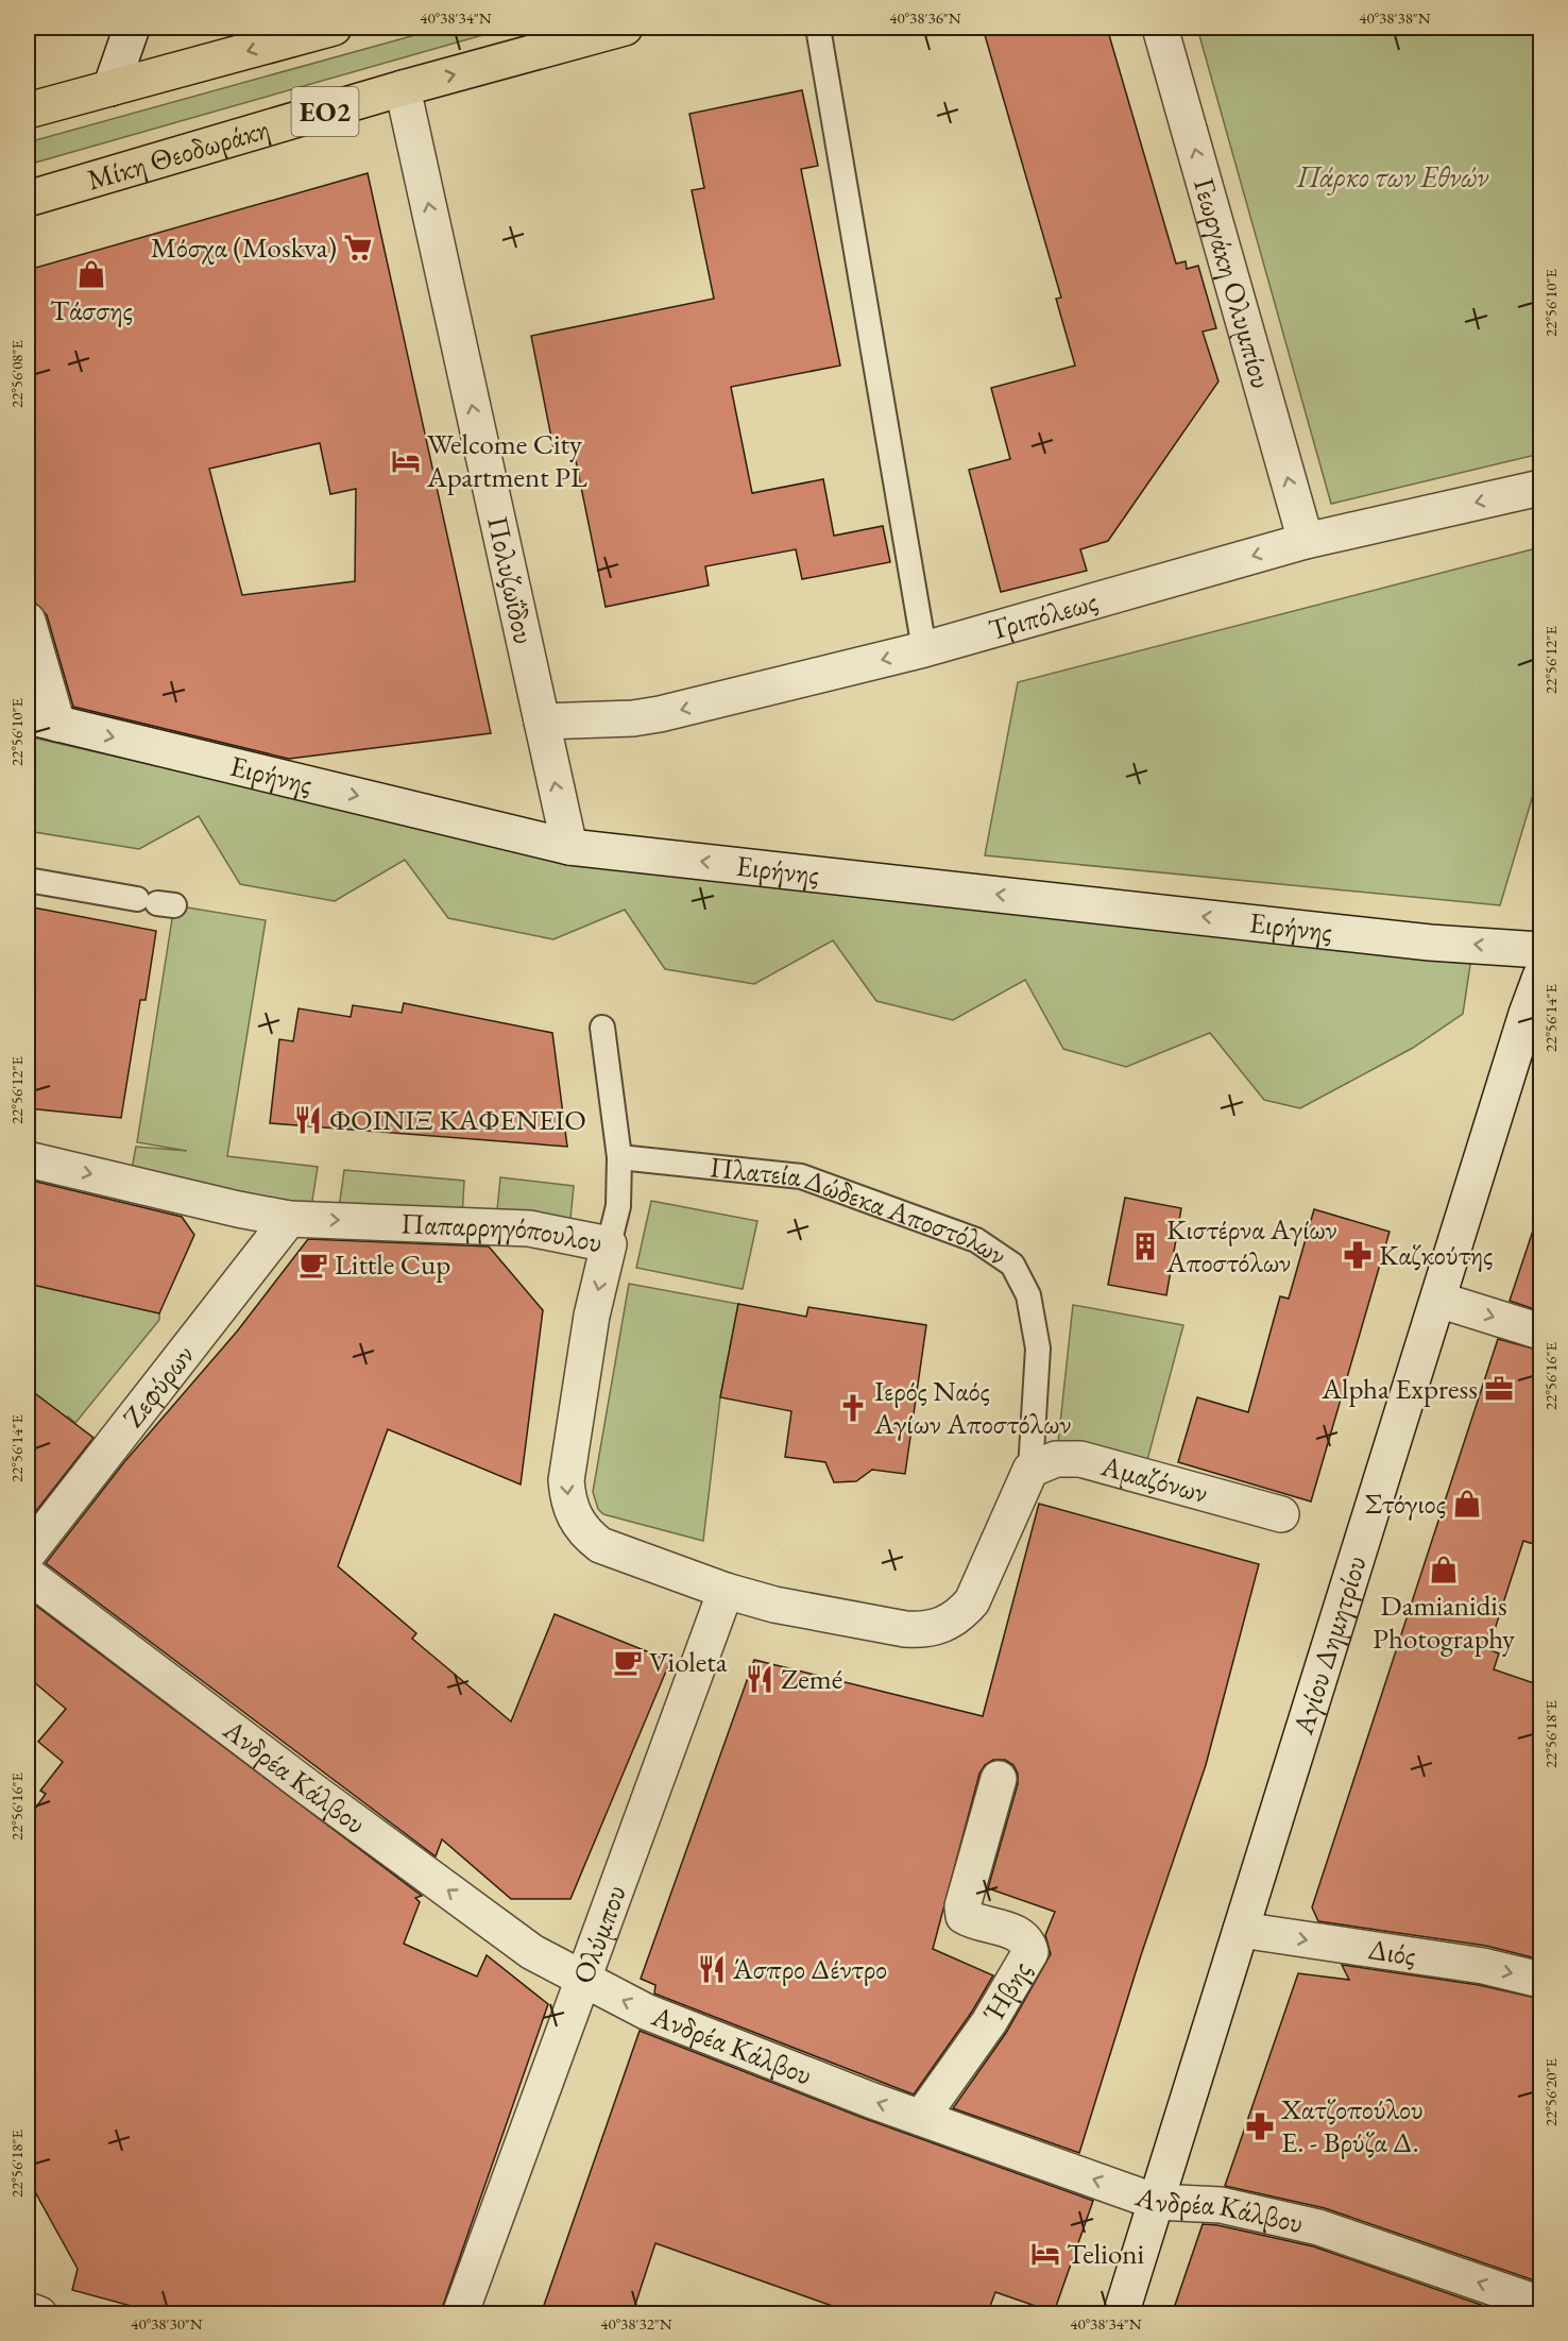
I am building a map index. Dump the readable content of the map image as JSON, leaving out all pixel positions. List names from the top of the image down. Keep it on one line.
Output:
{"streets":{"highway":["ΕΟ2","Μίκη Θεοδωράκη"],"street":["Γεωργάκη Ολυμπίου","Πολυζωΐδου","Τριπόλεως","Ειρήνης","Πλατεία Δώδεκα Αποστόλων","Παπαρρηγόπουλου","Ζεφύρων","Αμαζόνων","Αγίου Δημητρίου","Ανδρέα Κάλβου","Ολύμπου","Διός","Ήβης"]},"crossings":[["Μίκη Θεοδωράκη","Πολυζωΐδου"],["Γεωργάκη Ολυμπίου","Τριπόλεως"],["Πολυζωΐδου","Τριπόλεως"],["Πολυζωΐδου","Ειρήνης"],["Πλατεία Δώδεκα Αποστόλων","Παπαρρηγόπουλου"],["Πλατεία Δώδεκα Αποστόλων","Αμαζόνων"],["Πλατεία Δώδεκα Αποστόλων","Ολύμπου"],["Παπαρρηγόπουλου","Ζεφύρων"],["Παπαρρηγόπουλου","Ολύμπου"],["Αγίου Δημητρίου","Ανδρέα Κάλβου"],["Αγίου Δημητρίου","Διός"],["Ανδρέα Κάλβου","Ολύμπου"],["Ανδρέα Κάλβου","Ήβης"]],"one_way":["Μίκη Θεοδωράκη","Γεωργάκη Ολυμπίου","Πολυζωΐδου","Τριπόλεως","Ανδρέα Κάλβου","Διός"],"parks":["Πάρκο των Εθνών"],"places":{"supermarket":["Μόσχα (Moskva)"],"shop":["Τάσσης","Στόγιος","Damianidis Photography"],"hotel":["Welcome City Apartment PL","Telioni"],"restaurant":["ΦΟΙΝΙΞ ΚΑΦΕΝΕΙΟ","Zemé","Άσπρο Δέντρο"],"building":["Κιστέρνα Αγίων Αποστόλων"],"pharmacy":["Καζκούτης","Χατζοπούλου Ε. - Βρύζα Δ."],"cafe":["Little Cup","Violeta"],"office":["Alpha Express"],"church":["Ιερός Ναός Αγίων Αποστόλων"]},"coordinates":["40°38'34\"N","40°38'36\"N","40°38'38\"N","22°56'10\"E","22°56'08\"E","22°56'12\"E","22°56'14\"E","22°56'16\"E","22°56'18\"E","22°56'20\"E","40°38'30\"N","40°38'32\"N"]}
